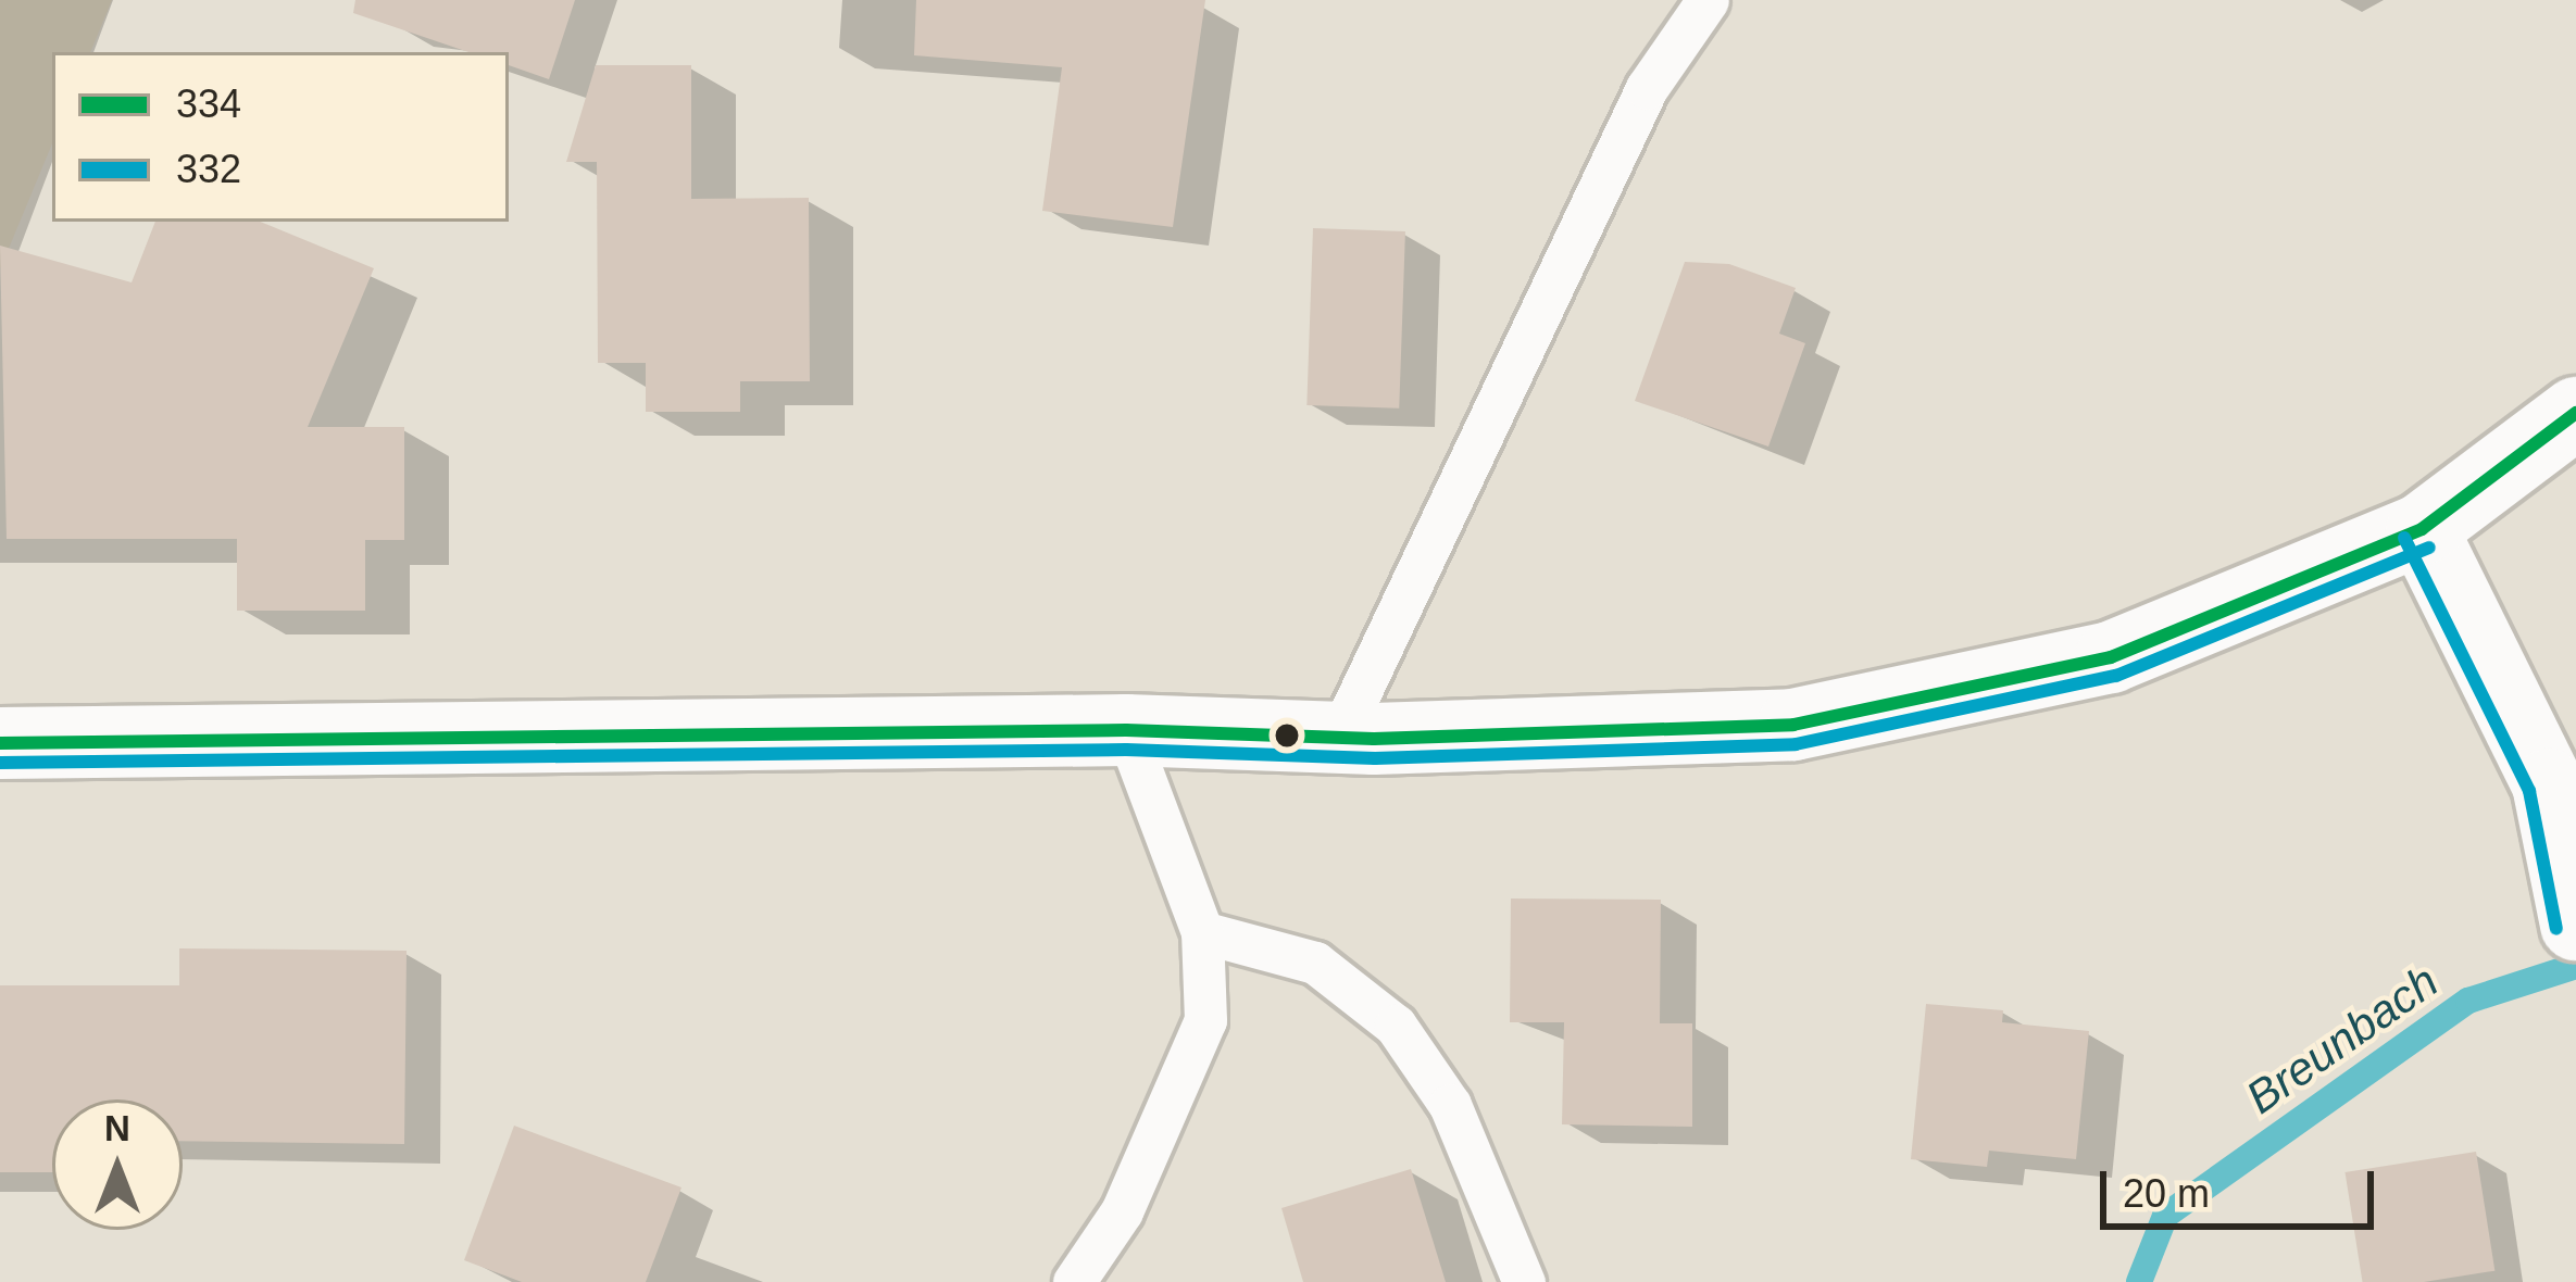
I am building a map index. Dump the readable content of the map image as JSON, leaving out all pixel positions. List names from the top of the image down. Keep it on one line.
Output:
{"water":["Breunbach"],"lines":["transit line 334","transit line 332"],"legend":["334","332"],"scale_bar":"20 m","north":"top"}
